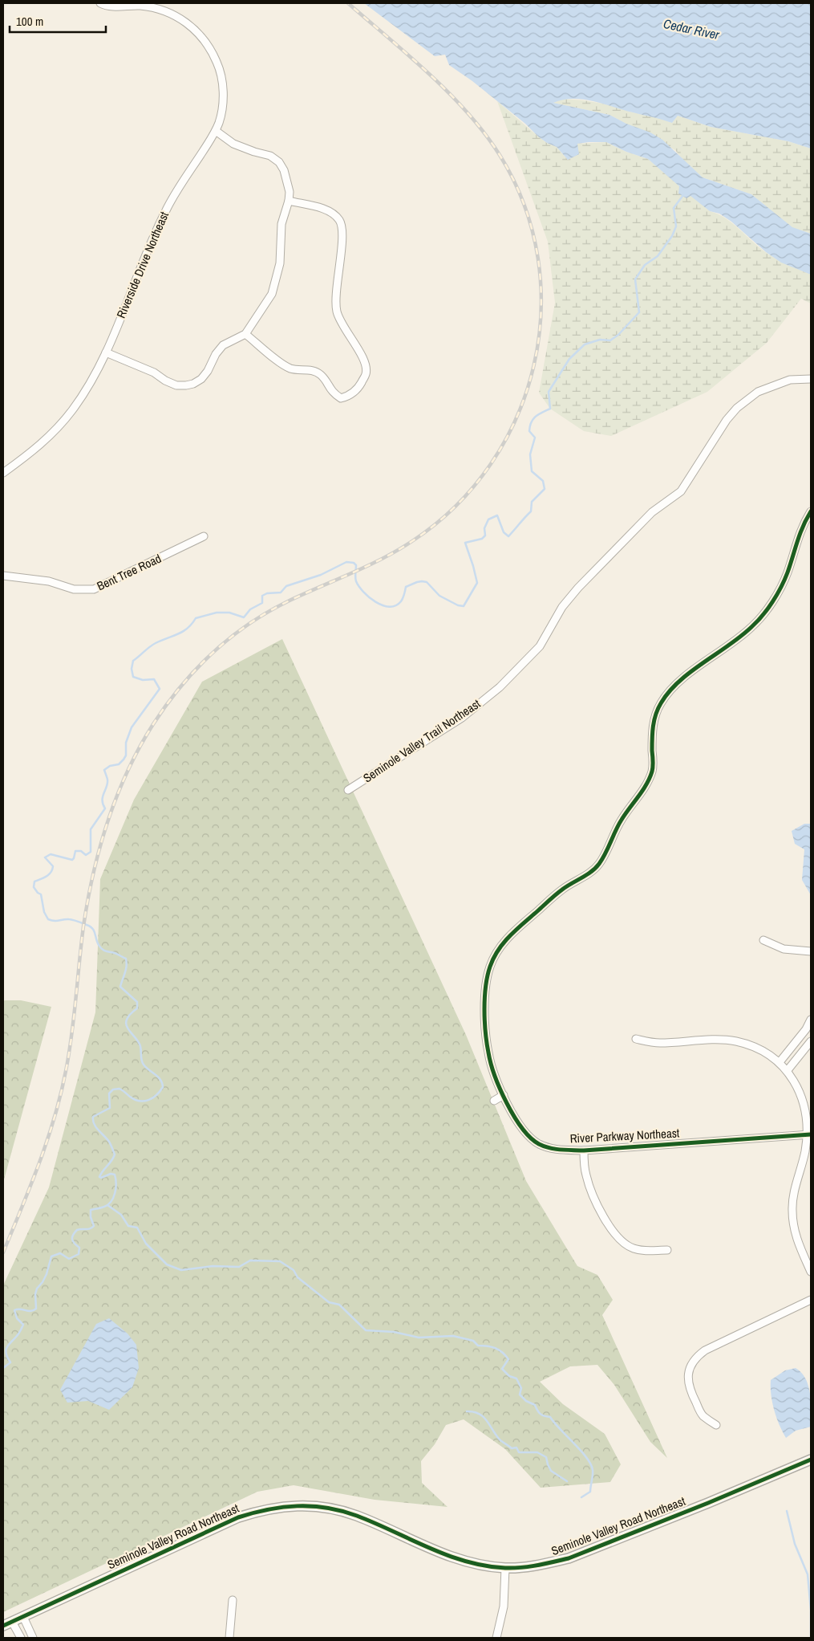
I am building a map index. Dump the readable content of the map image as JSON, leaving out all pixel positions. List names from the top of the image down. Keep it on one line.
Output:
{"streets":{"street":["Riverside Drive Northeast","Bent Tree Road","Seminole Valley Trail Northeast","River Parkway Northeast","Seminole Valley Road Northeast"]},"water":["Cedar River"],"scale_bar":"100 m"}
